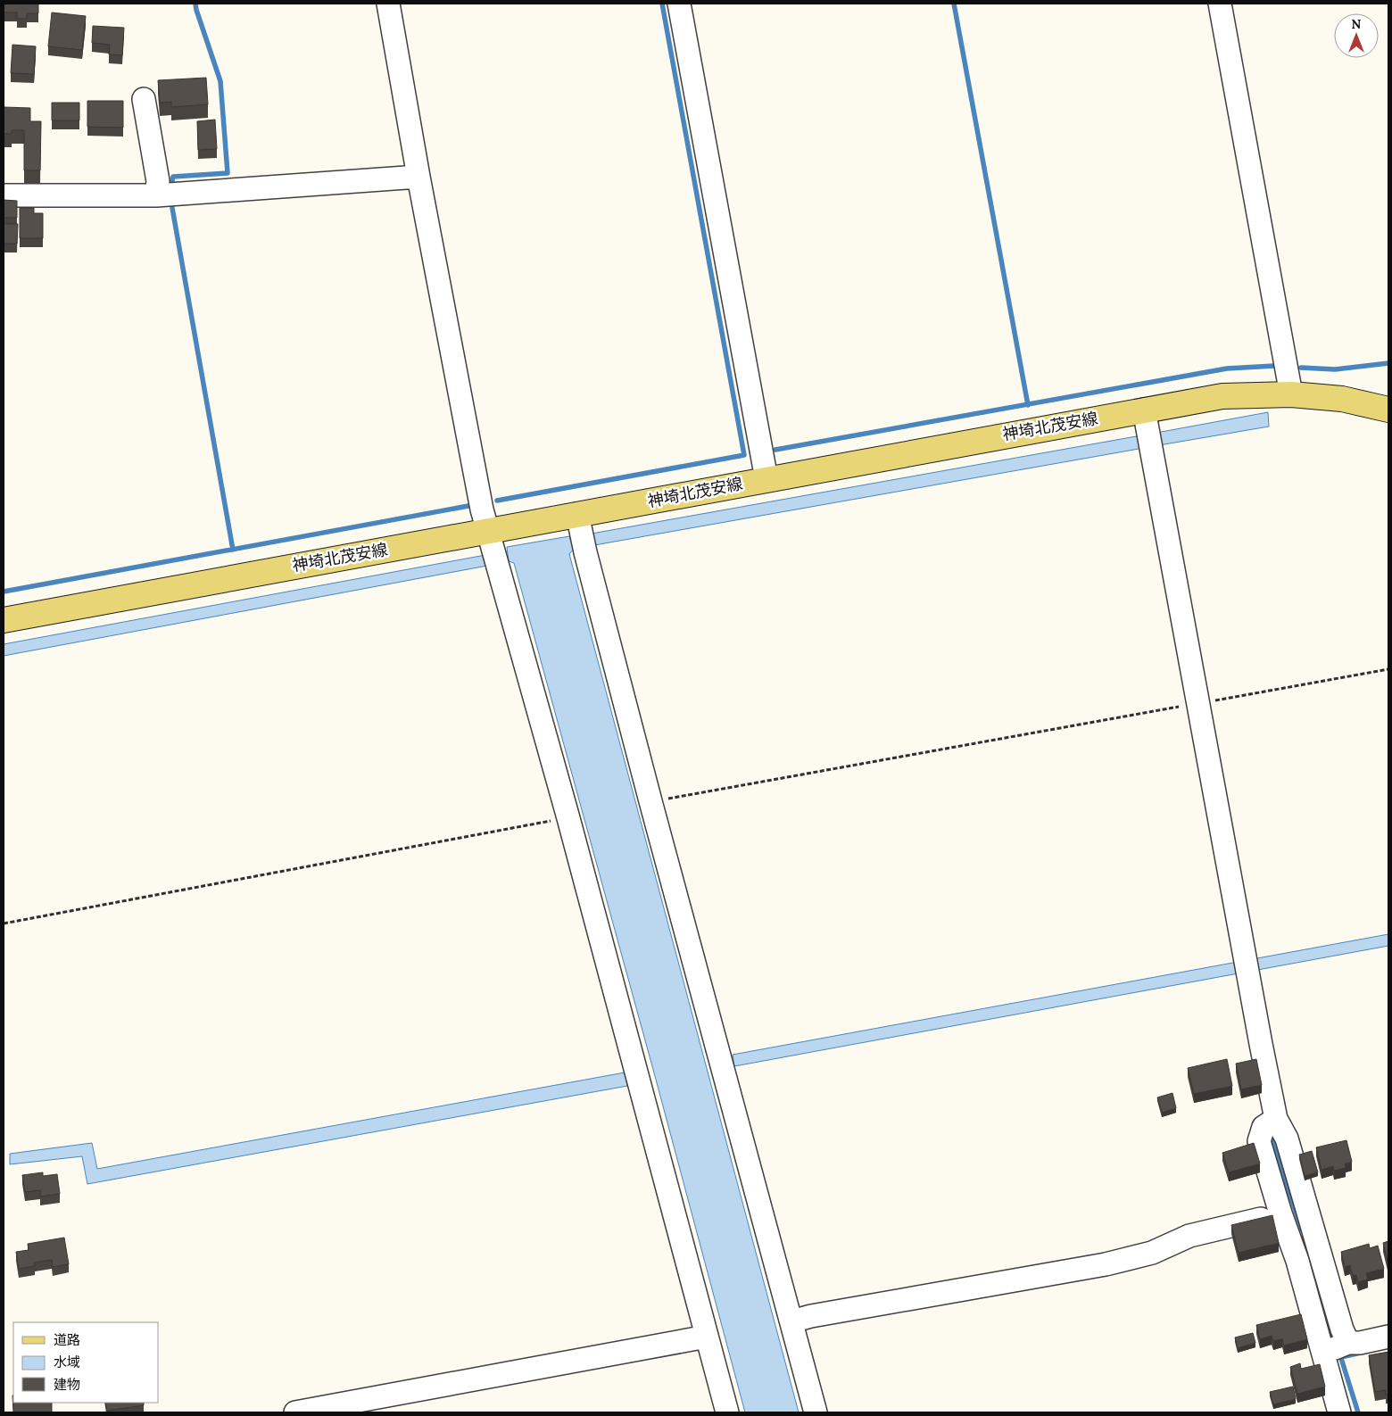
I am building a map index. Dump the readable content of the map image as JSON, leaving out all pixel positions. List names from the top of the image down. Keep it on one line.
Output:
{"streets":{"main road":["神埼北茂安線"]},"legend":["道路","水域","建物"],"north":"top"}
